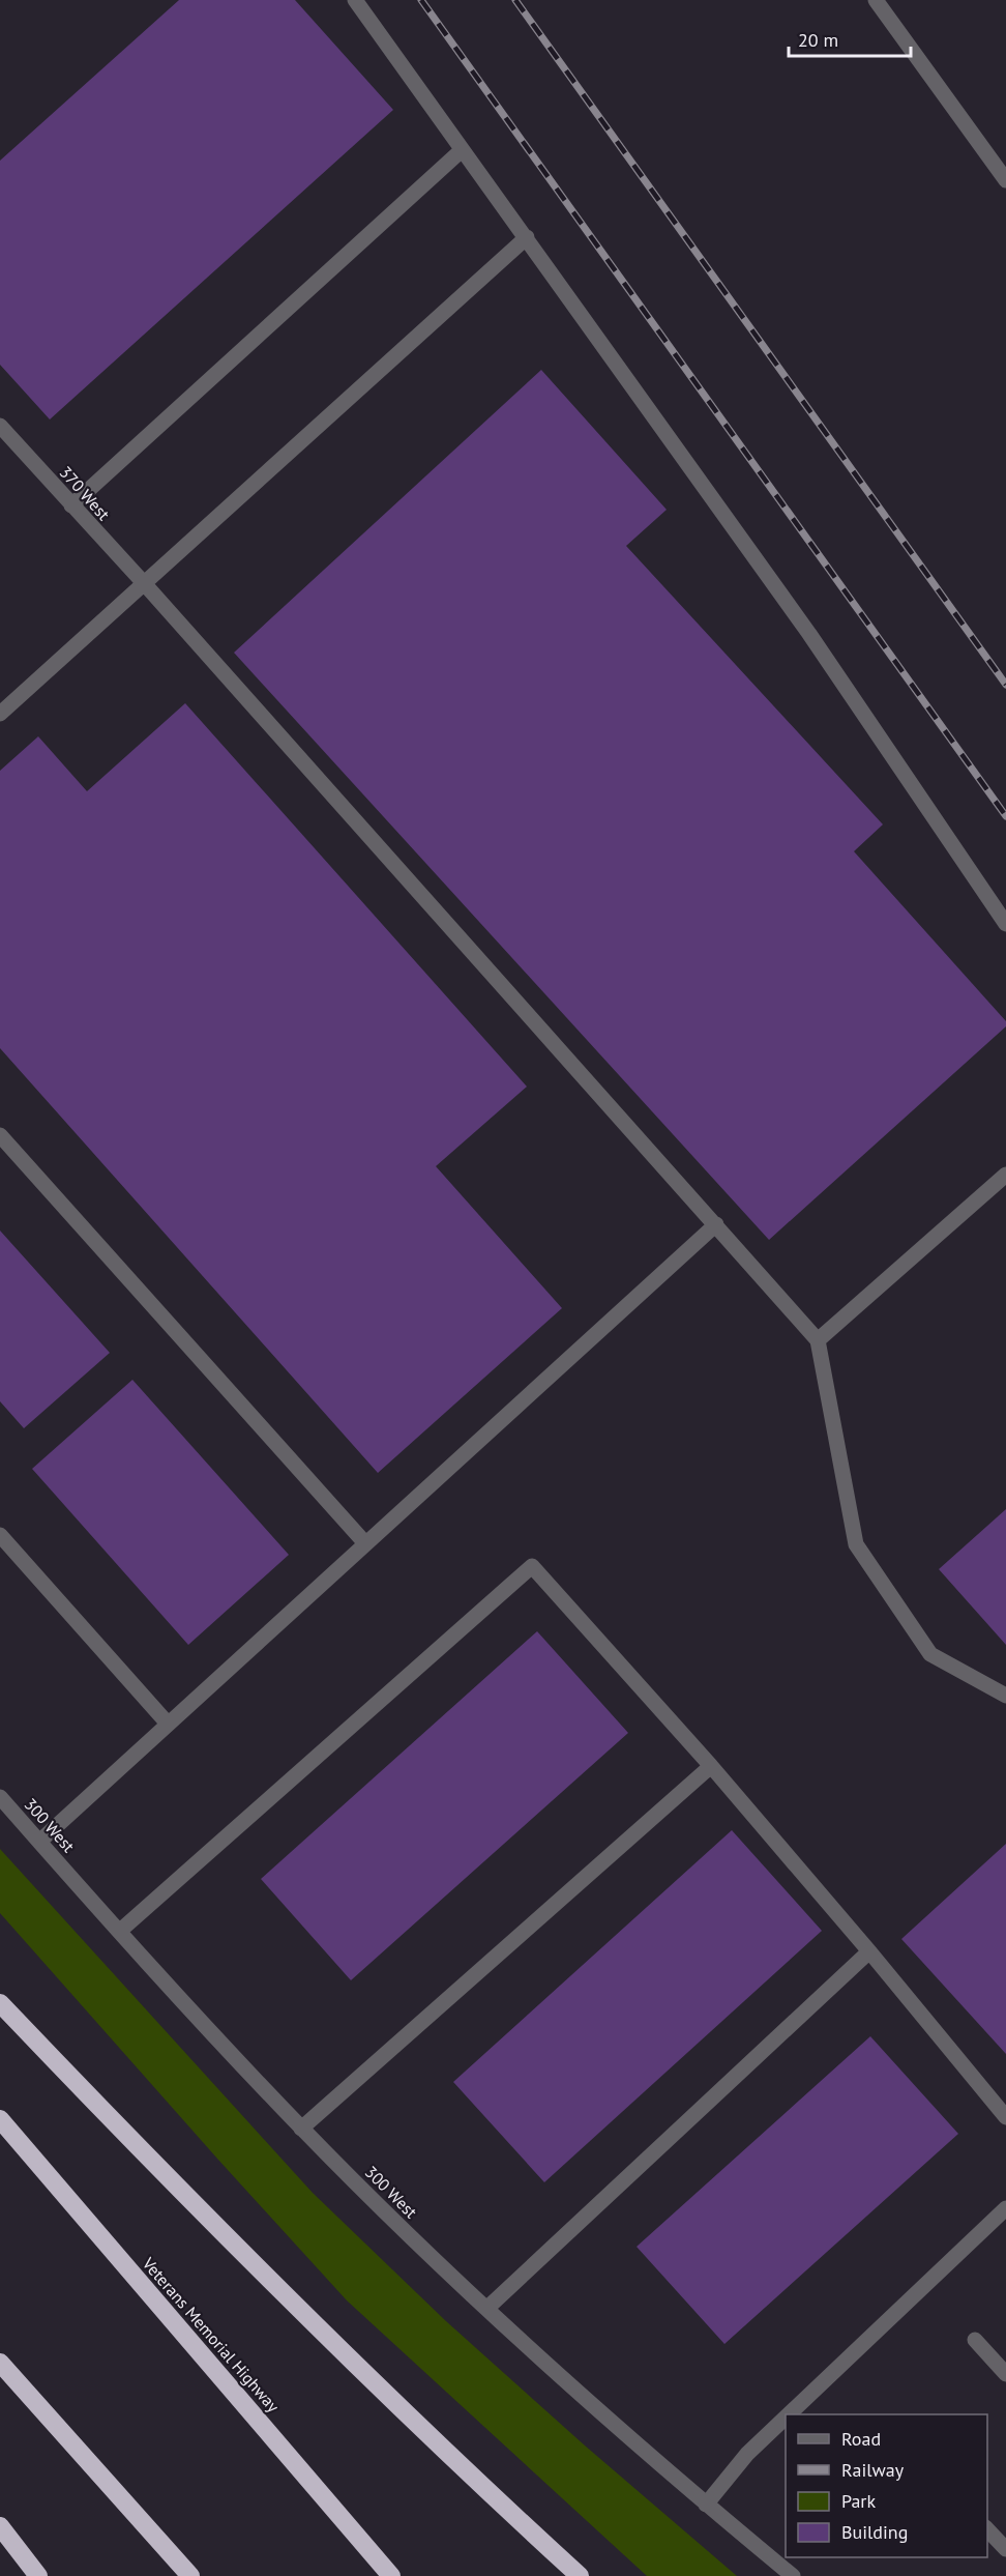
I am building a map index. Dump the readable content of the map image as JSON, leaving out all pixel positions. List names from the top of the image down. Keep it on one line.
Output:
{"streets":{"highway":["Veterans Memorial Highway"],"street":["370 West","300 West"]},"legend":["Road","Railway","Park","Building"],"scale_bar":"20 m"}
